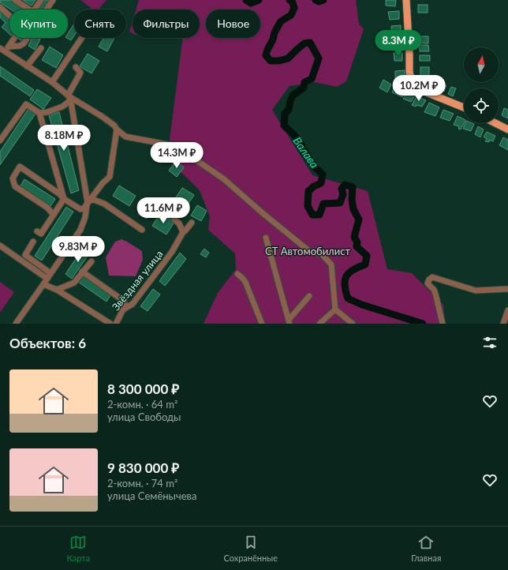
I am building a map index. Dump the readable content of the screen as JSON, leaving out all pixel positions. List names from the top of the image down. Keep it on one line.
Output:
{"streets":{"street":["Звёздная улица"]},"water":["Валава"],"parks":["СТ Автомобилист"],"north":"top","page":{"chip":["Купить","Снять","Фильтры","Новое"],"price":["8.3M ₽","10.2M ₽","8.18M ₽","14.3M ₽","11.6M ₽","9.83M ₽"],"heading":"Объектов: 6","list":[{"name":"8 300 000 ₽","note":"2-комн. · 64 m² · улица Свободы"},{"name":"9 830 000 ₽","note":"2-комн. · 74 m² · улица Семёнычева"}],"tabs":["Карта","Сохранённые","Главная"]}}
